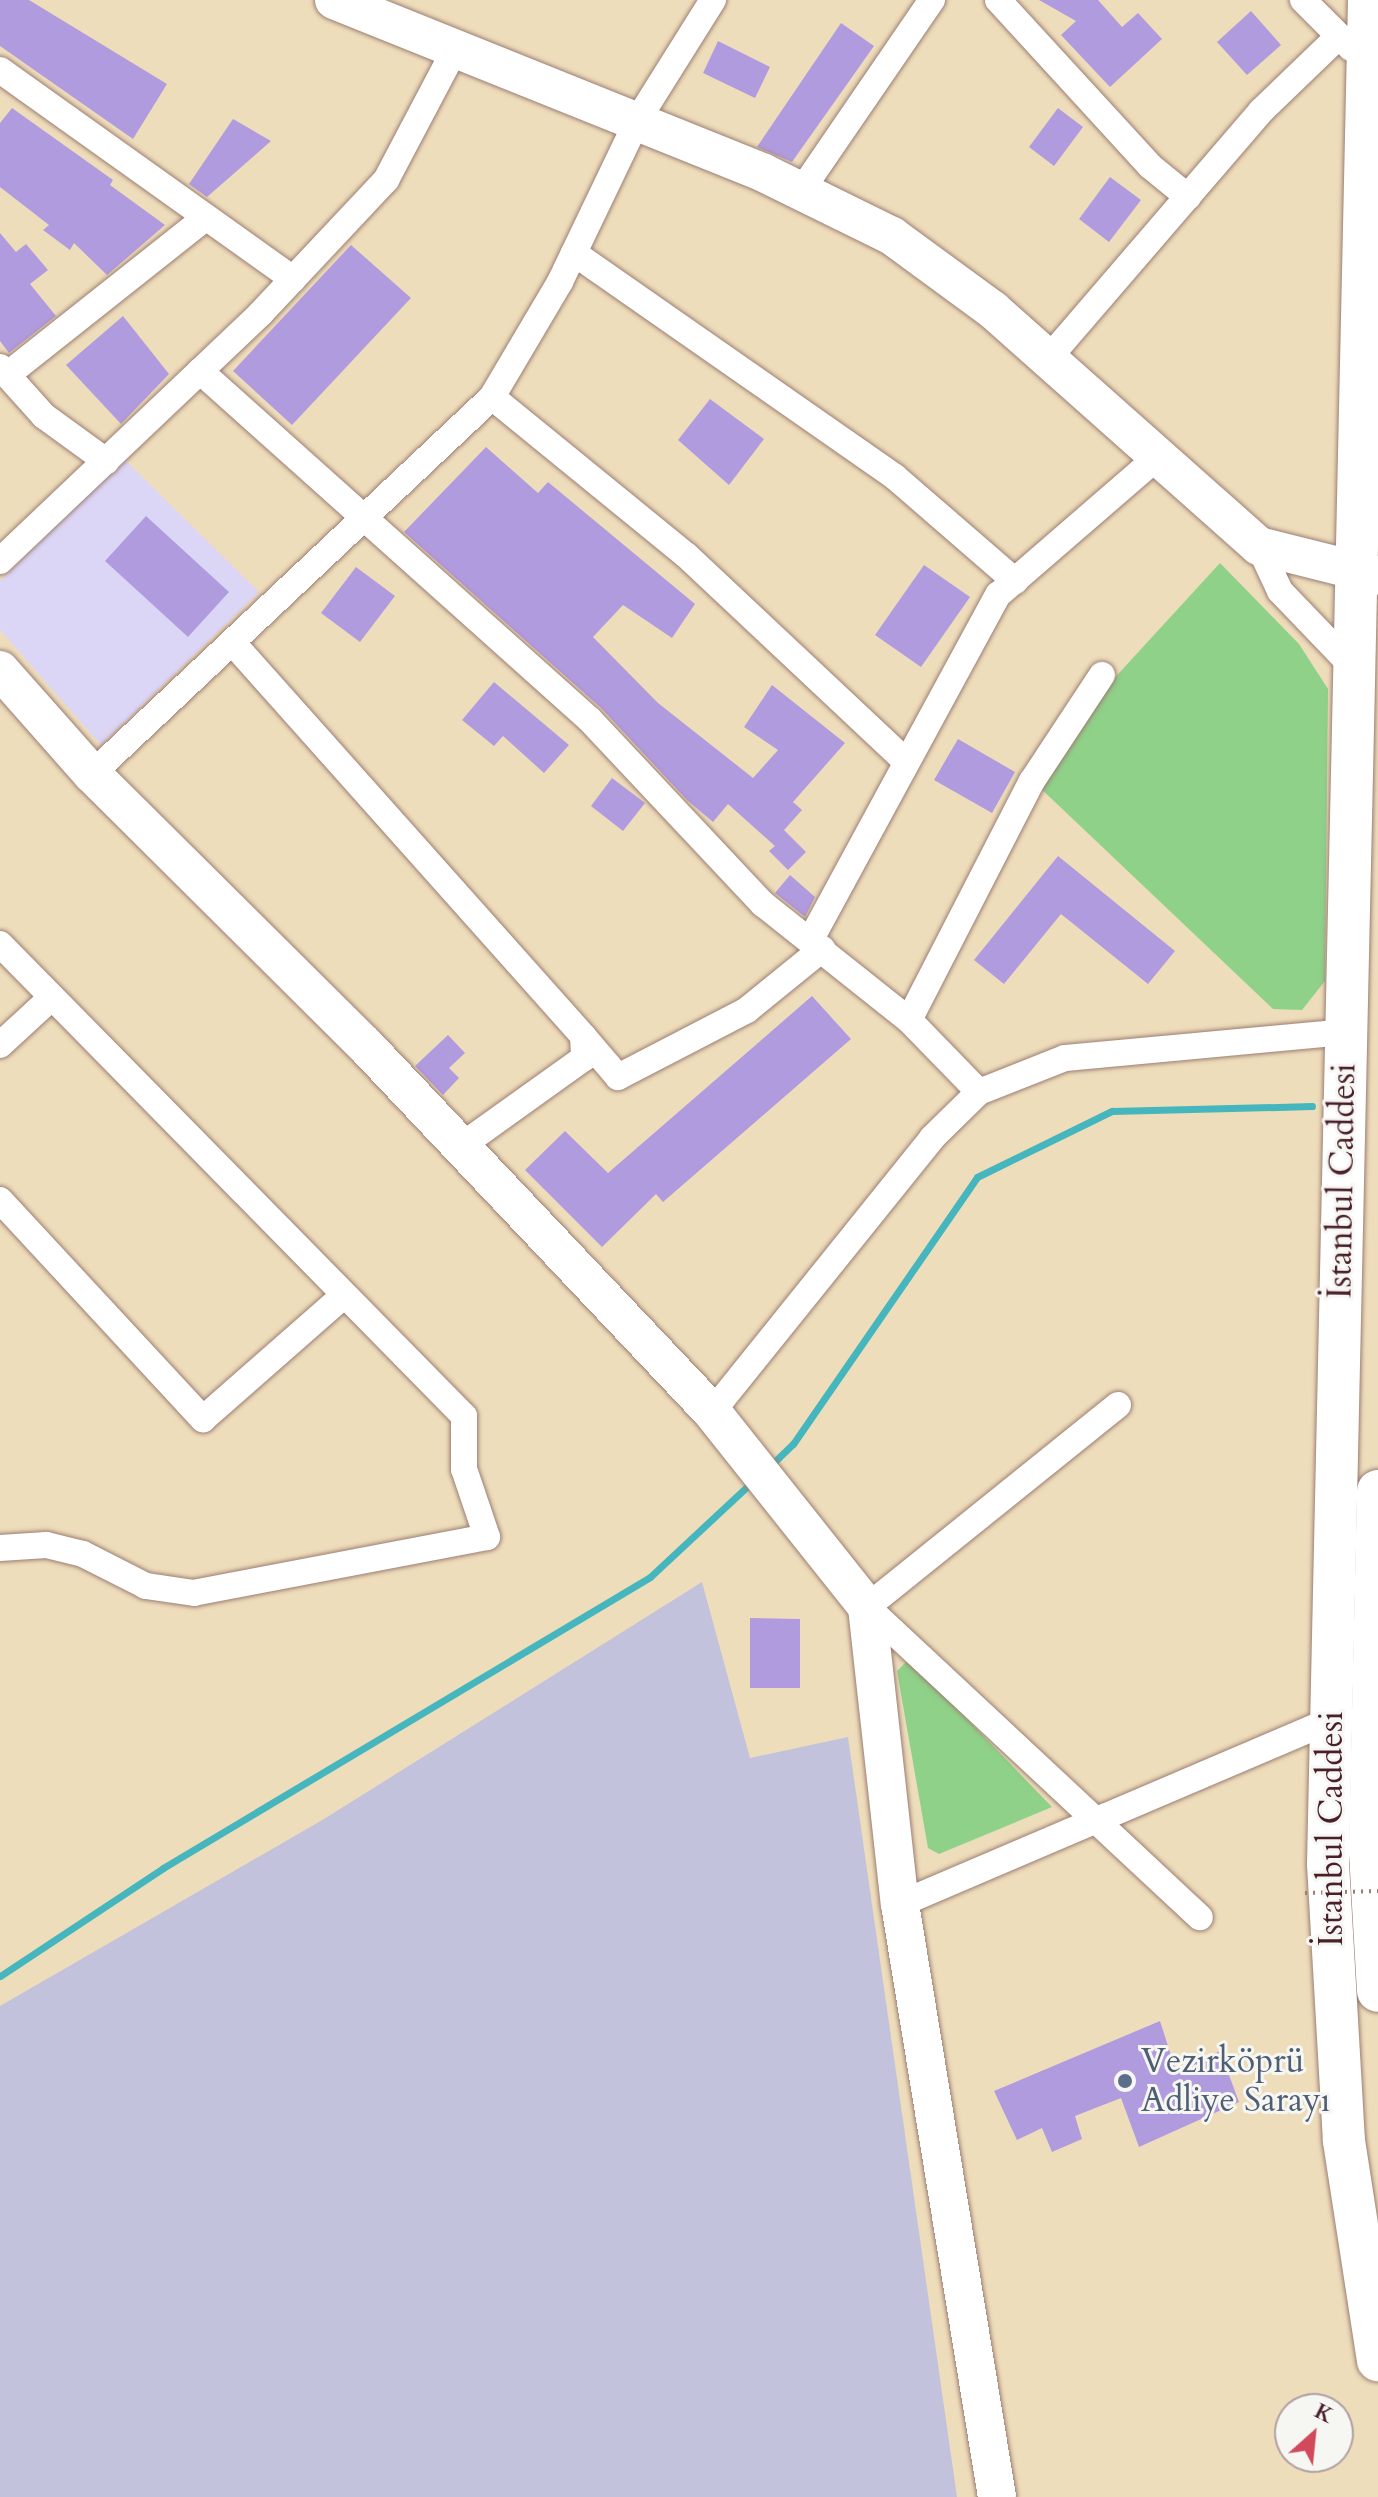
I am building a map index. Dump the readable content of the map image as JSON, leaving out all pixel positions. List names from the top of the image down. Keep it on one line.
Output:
{"streets":{"main road":["İstanbul Caddesi"]},"places":["Vezirköprü Adliye Sarayı"],"north":"top right"}
